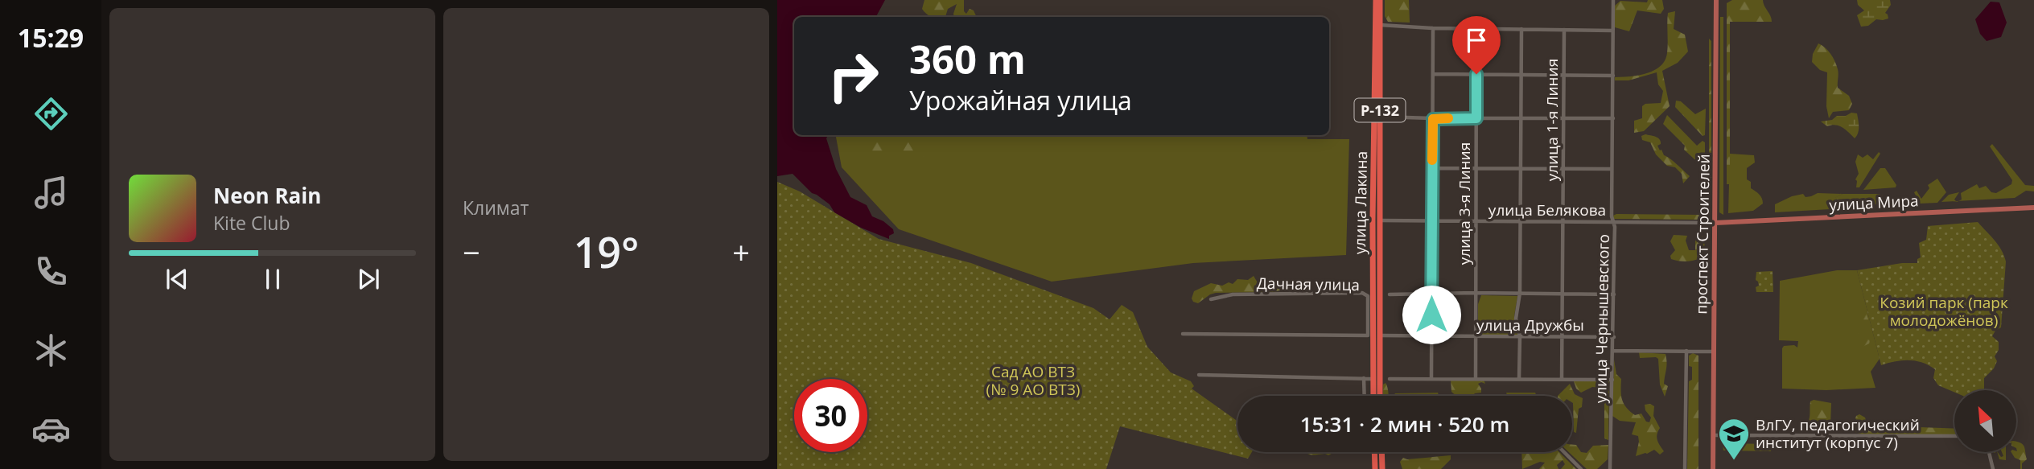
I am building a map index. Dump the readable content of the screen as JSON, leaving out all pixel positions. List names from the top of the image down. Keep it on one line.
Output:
{"streets":{"highway":["Р-132","улица Лакина"],"main road":["улица Мира","проспект Строителей"],"street":["улица 1-я Линия","улица 3-я Линия","улица Белякова","Дачная улица","улица Чернышевского","улица Дружбы"]},"crossings":[["улица 1-я Линия","улица Белякова"],["улица 1-я Линия","улица Дружбы"],["улица Лакина","улица Белякова"],["улица Лакина","Дачная улица"],["улица Лакина","улица Дружбы"],["улица Мира","улица Белякова"],["улица Мира","проспект Строителей"],["улица 3-я Линия","улица Белякова"],["улица 3-я Линия","улица Дружбы"],["улица Белякова","проспект Строителей"],["улица Белякова","улица Чернышевского"],["Дачная улица","улица Дружбы"],["улица Чернышевского","улица Дружбы"]],"parks":["Козий парк (парк молодожёнов)","Сад АО ВТЗ (№ 9 АО ВТЗ)"],"places":{"school or university":["ВлГУ, педагогический институт (корпус 7)"]},"north":"top left","page":{"tabs":"15:29","tile":"Климат","turn":["360 m","Урожайная улица"],"song":["Neon Rain","Kite Club"],"heat":["−","19°","+"],"limit":"30","trip":"15:31 · 2 мин · 520 m"}}
